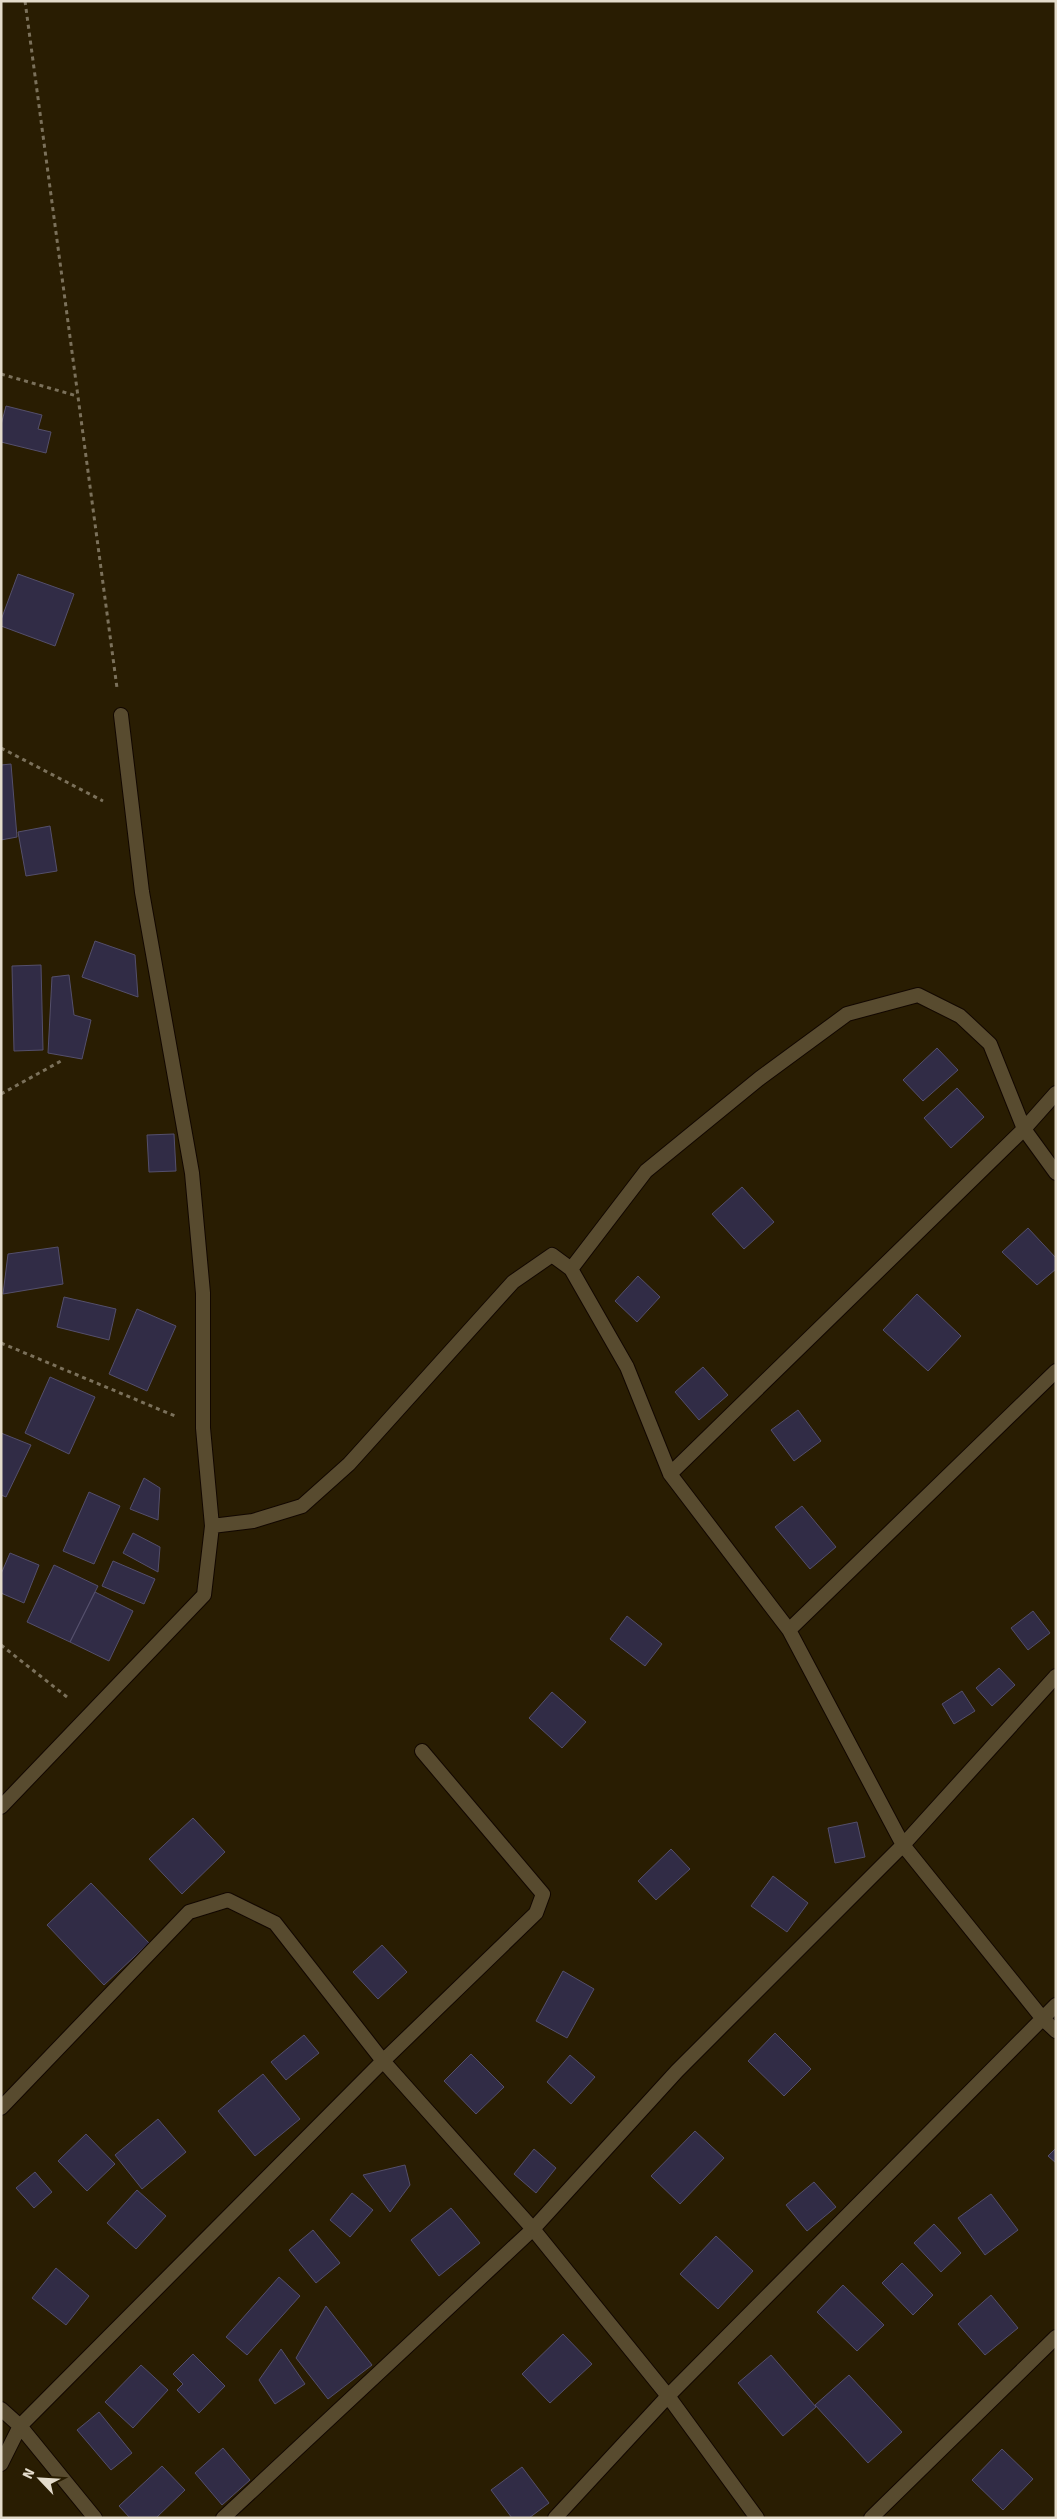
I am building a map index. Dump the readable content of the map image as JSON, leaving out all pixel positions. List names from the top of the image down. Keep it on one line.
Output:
{"north":"top left"}
